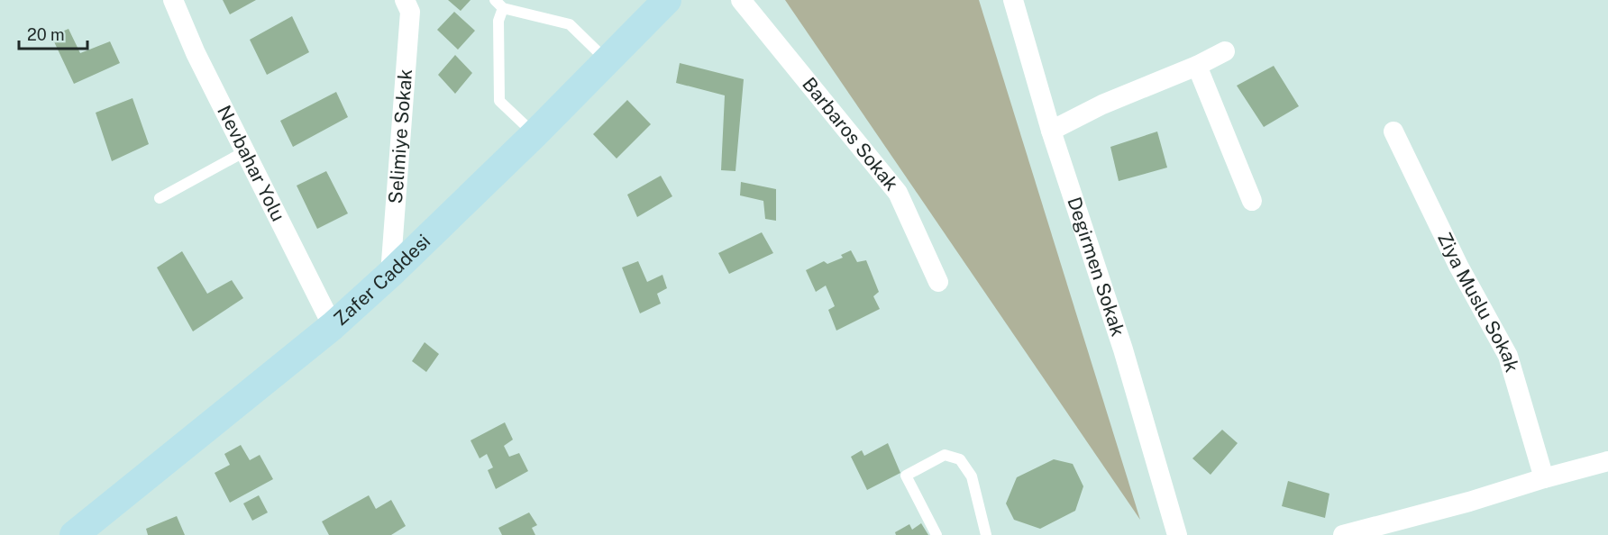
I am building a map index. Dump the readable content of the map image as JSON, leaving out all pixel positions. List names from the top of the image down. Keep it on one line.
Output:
{"streets":{"street":["Barbaros Sokak","Selimiye Sokak","Nevbahar Yolu","Degirmen Sokak","Zafer Caddesi","Ziya Muslu Sokak"]},"crossings":[["Selimiye Sokak","Zafer Caddesi"],["Nevbahar Yolu","Zafer Caddesi"]],"scale_bar":"20 m"}
